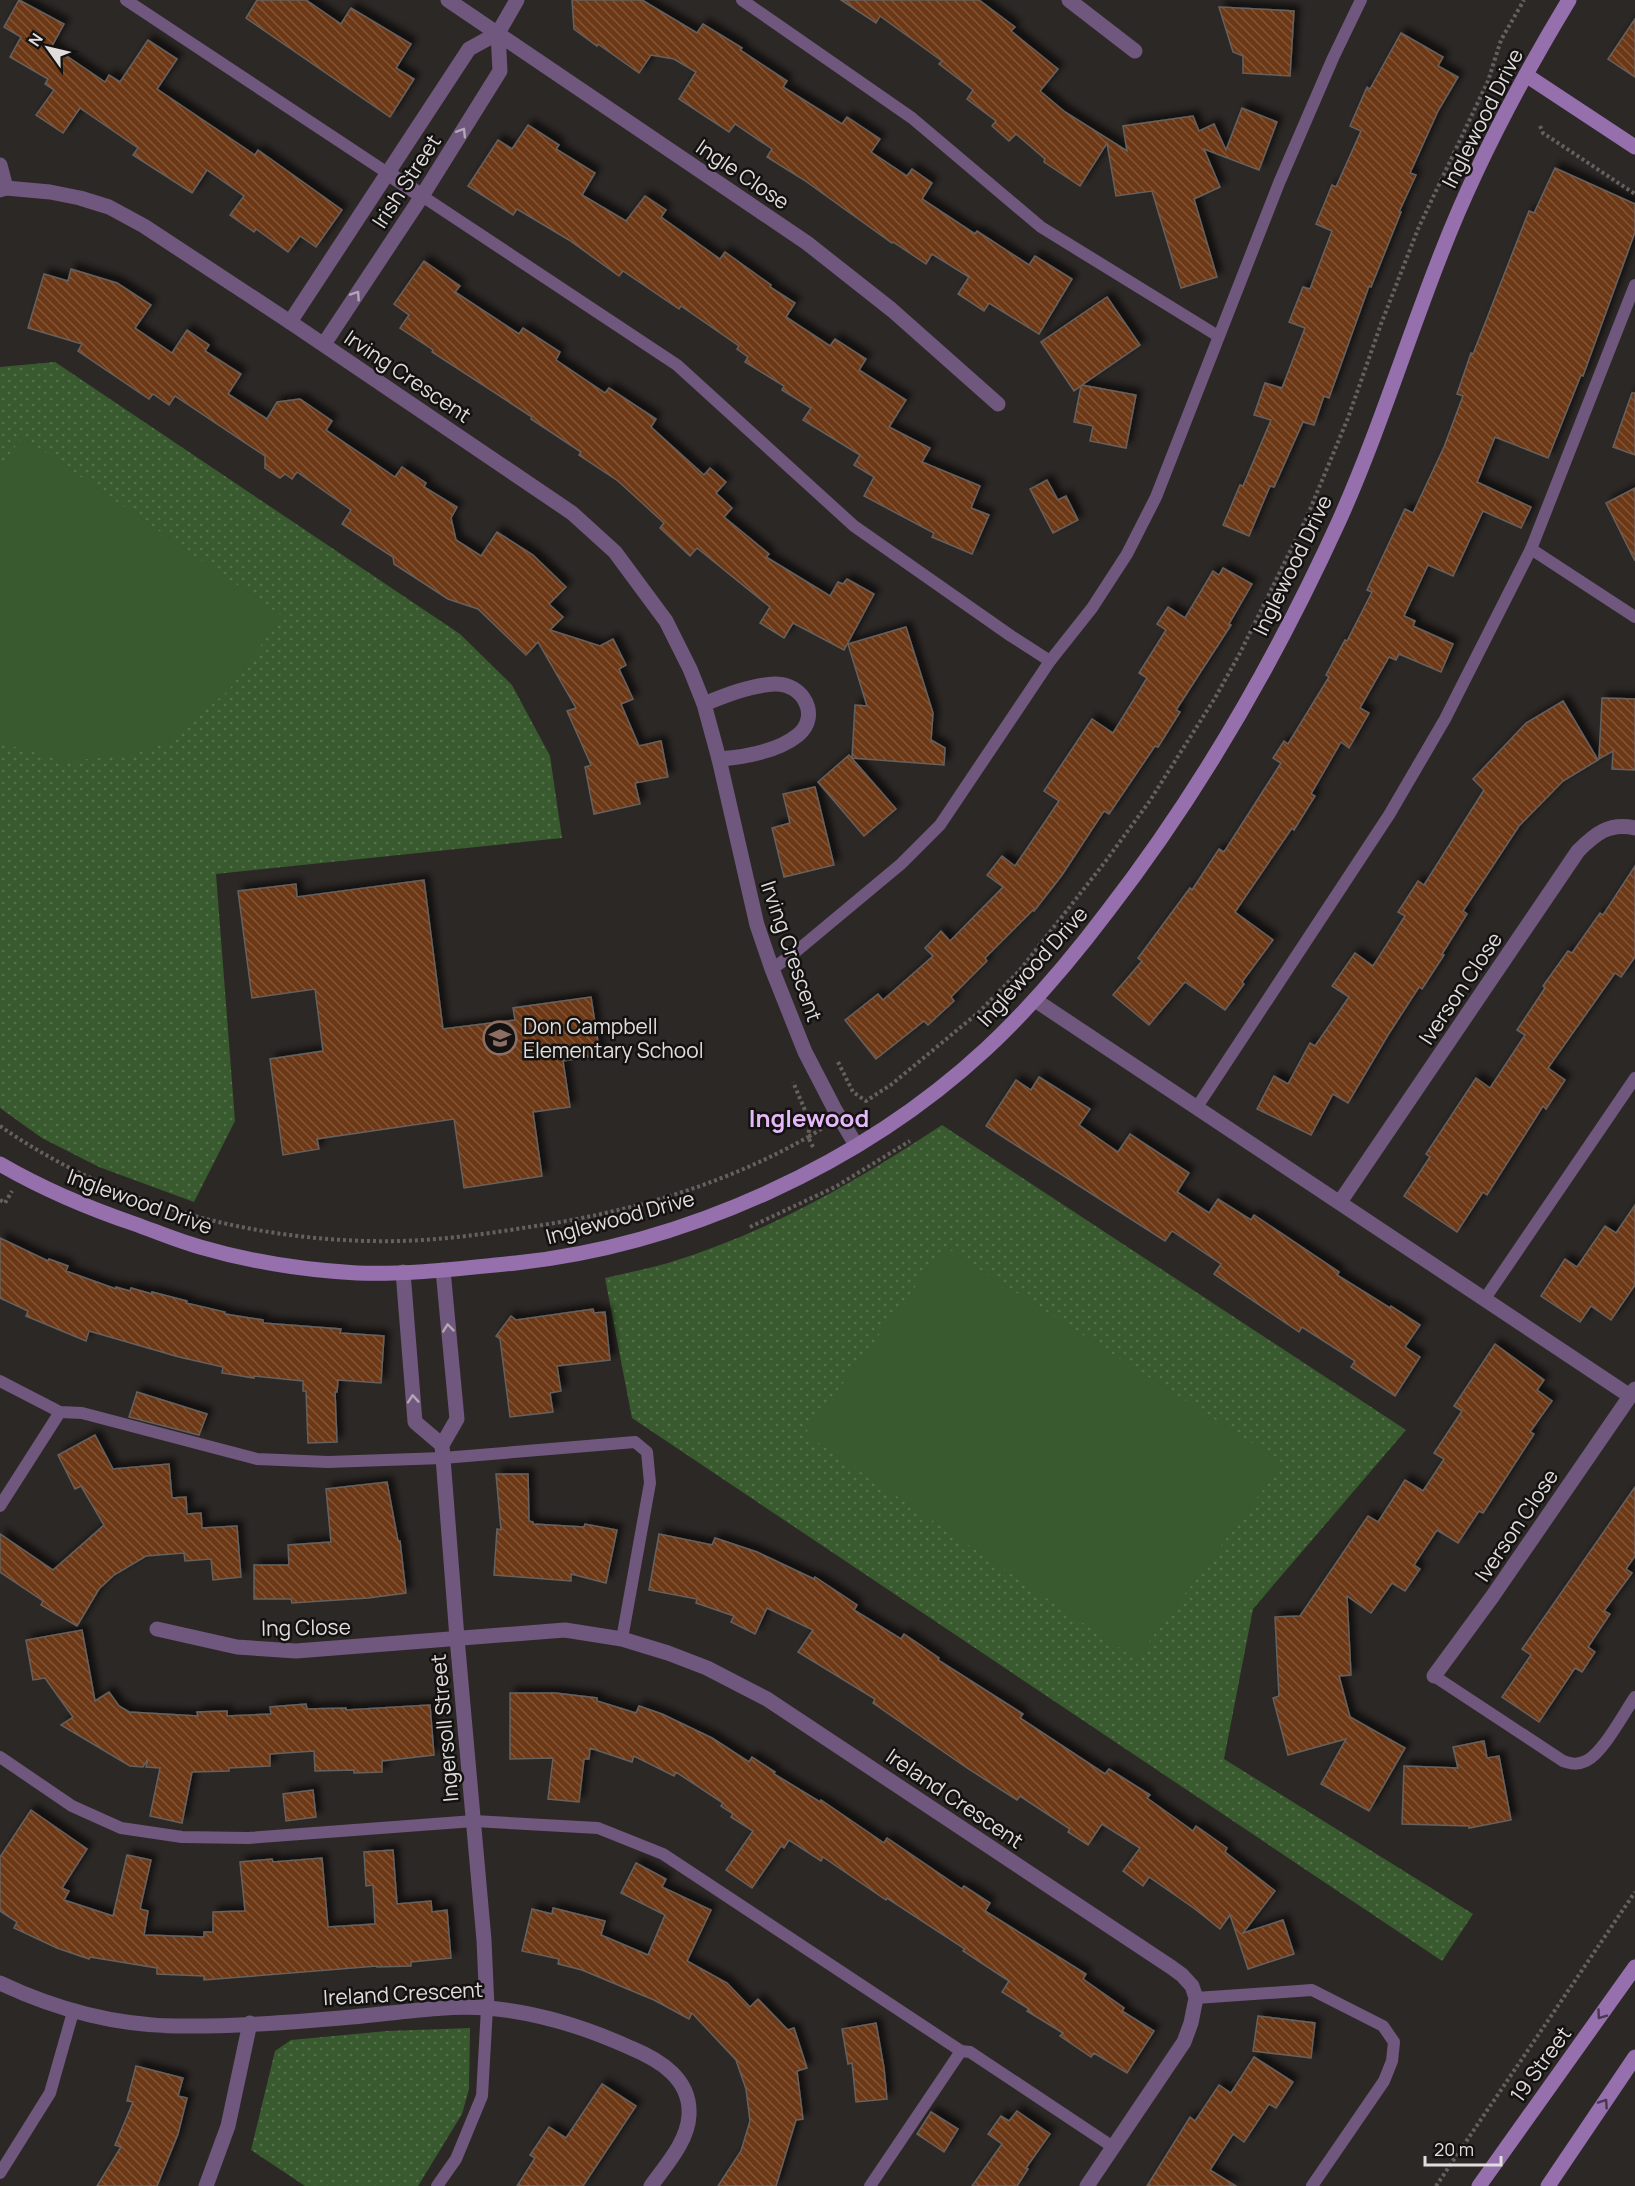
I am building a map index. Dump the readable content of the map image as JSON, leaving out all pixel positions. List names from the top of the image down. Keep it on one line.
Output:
{"streets":{"street":["Inglewood Drive","Ingle Close","Irish Street","Irving Crescent","Iverson Close","Ing Close","Ingersoll Street","Ireland Crescent","19 Street"]},"crossings":[["Inglewood Drive","Irving Crescent"],["Inglewood Drive","Iverson Close"],["Ingle Close","Irish Street"],["Irish Street","Irving Crescent"],["Ing Close","Ingersoll Street"],["Ing Close","Ireland Crescent"],["Ingersoll Street","Ireland Crescent"]],"districts":["Inglewood"],"places":{"school or university":["Don Campbell Elementary School"]},"scale_bar":"20 m","north":"top left"}
